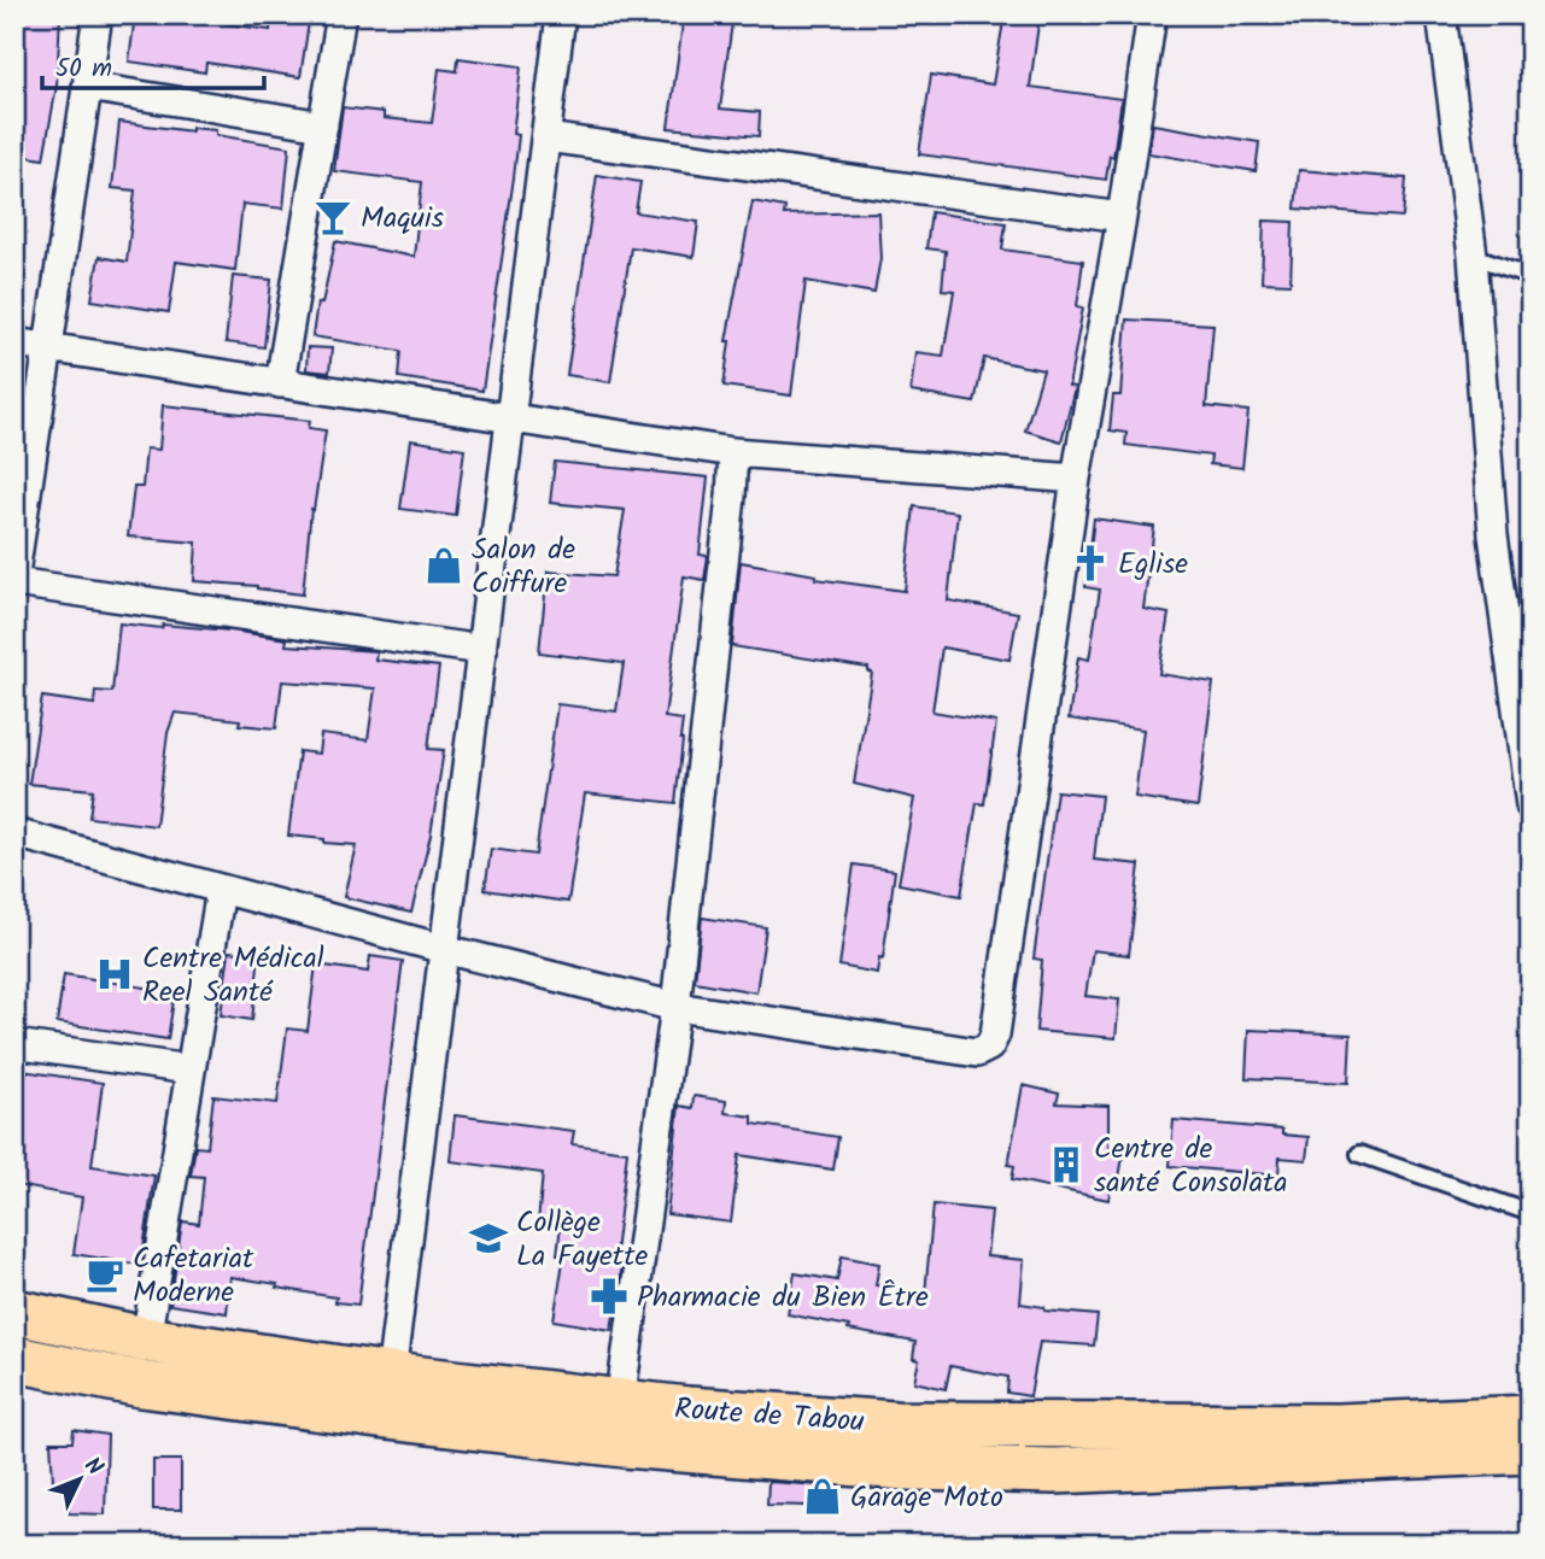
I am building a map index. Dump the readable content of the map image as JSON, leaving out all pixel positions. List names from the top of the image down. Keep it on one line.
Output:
{"streets":{"main road":["Route de Tabou"]},"places":{"bar":["Maquis"],"church":["Eglise"],"shop":["Salon de Coiffure","Garage Moto"],"hospital":["Centre Médical Reel Santé"],"building":["Centre de santé Consolata"],"school or university":["Collège La Fayette"],"cafe":["Cafetariat Moderne"],"pharmacy":["Pharmacie du Bien Être"]},"scale_bar":"50 m","north":"top right"}
